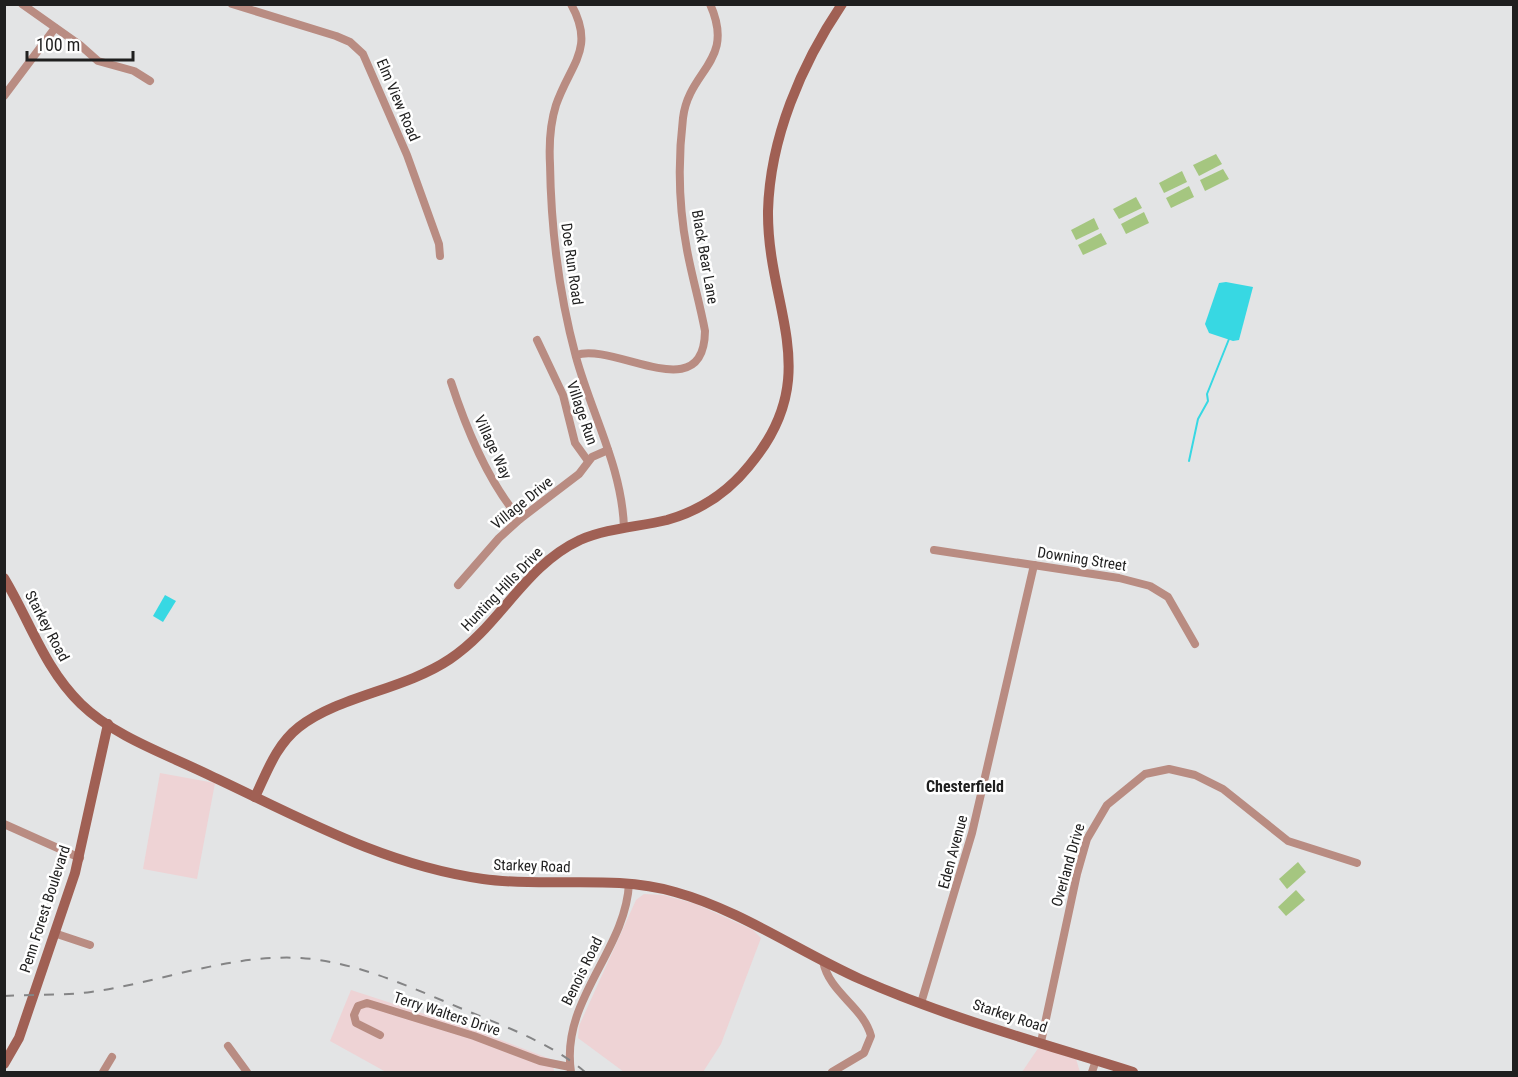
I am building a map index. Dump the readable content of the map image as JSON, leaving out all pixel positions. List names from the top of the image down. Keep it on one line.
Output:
{"streets":{"street":["Elm View Road","Black Bear Lane","Doe Run Road","Village Run","Village Way","Village Drive","Downing Street","Hunting Hills Drive","Starkey Road","Eden Avenue","Overland Drive","Penn Forest Boulevard","Benois Road","Terry Walters Drive"]},"crossings":[["Black Bear Lane","Doe Run Road"],["Doe Run Road","Village Drive"],["Doe Run Road","Hunting Hills Drive"],["Village Run","Village Drive"],["Village Way","Village Drive"],["Downing Street","Eden Avenue"],["Hunting Hills Drive","Starkey Road"],["Starkey Road","Eden Avenue"],["Starkey Road","Overland Drive"],["Starkey Road","Penn Forest Boulevard"],["Starkey Road","Benois Road"],["Benois Road","Terry Walters Drive"]],"districts":["Chesterfield"],"scale_bar":"100 m"}
